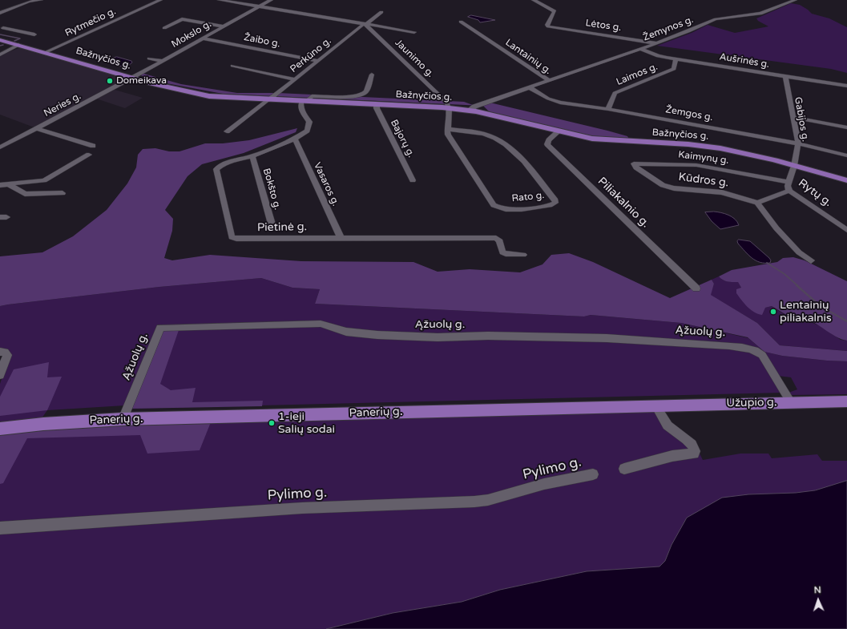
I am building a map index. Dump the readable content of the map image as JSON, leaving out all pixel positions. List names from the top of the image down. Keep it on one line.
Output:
{"streets":{"main road":["Bažnyčios g.","Užupio g.","Panerių g."],"street":["Rytmečio g.","Lėtos g.","Žemynos g.","Mokslo g.","Žaibo g.","Perkūno g.","Lantainių g.","Jaunimo g.","Aušrinės g.","Laimos g.","Neries g.","Žemgos g.","Gabijos g.","Bajorų g.","Kaimynų g.","Kūdros g.","Vasaros g.","Bokšto g.","Rytų g.","Rato g.","Piliakalnio g.","Pietinė g.","Ąžuolų g.","Pylimo g."]},"crossings":[["Rytmečio g.","Bažnyčios g."],["Lėtos g.","Žemynos g."],["Žemynos g.","Lantainių g."],["Žemynos g.","Aušrinės g."],["Mokslo g.","Žaibo g."],["Mokslo g.","Bažnyčios g."],["Mokslo g.","Jaunimo g."],["Mokslo g.","Neries g."],["Žaibo g.","Perkūno g."],["Perkūno g.","Bažnyčios g."],["Perkūno g.","Jaunimo g."],["Lantainių g.","Bažnyčios g."],["Lantainių g.","Žemgos g."],["Bažnyčios g.","Jaunimo g."],["Bažnyčios g.","Neries g."],["Bažnyčios g.","Gabijos g."],["Bažnyčios g.","Bajorų g."],["Bažnyčios g.","Rytų g."],["Bažnyčios g.","Rato g."],["Bažnyčios g.","Piliakalnio g."],["Bažnyčios g.","Pietinė g."],["Jaunimo g.","Rato g."],["Aušrinės g.","Laimos g."],["Aušrinės g.","Gabijos g."],["Laimos g.","Žemgos g."],["Žemgos g.","Gabijos g."],["Gabijos g.","Rytų g."],["Kaimynų g.","Kūdros g."],["Kaimynų g.","Rytų g."],["Vasaros g.","Pietinė g."],["Bokšto g.","Pietinė g."],["Ąžuolų g.","Užupio g."],["Ąžuolų g.","Panerių g."],["Užupio g.","Panerių g."]],"places":["Domeikava","Lentainių piliakalnis","1-ieji Salių sodai"],"north":"top"}
